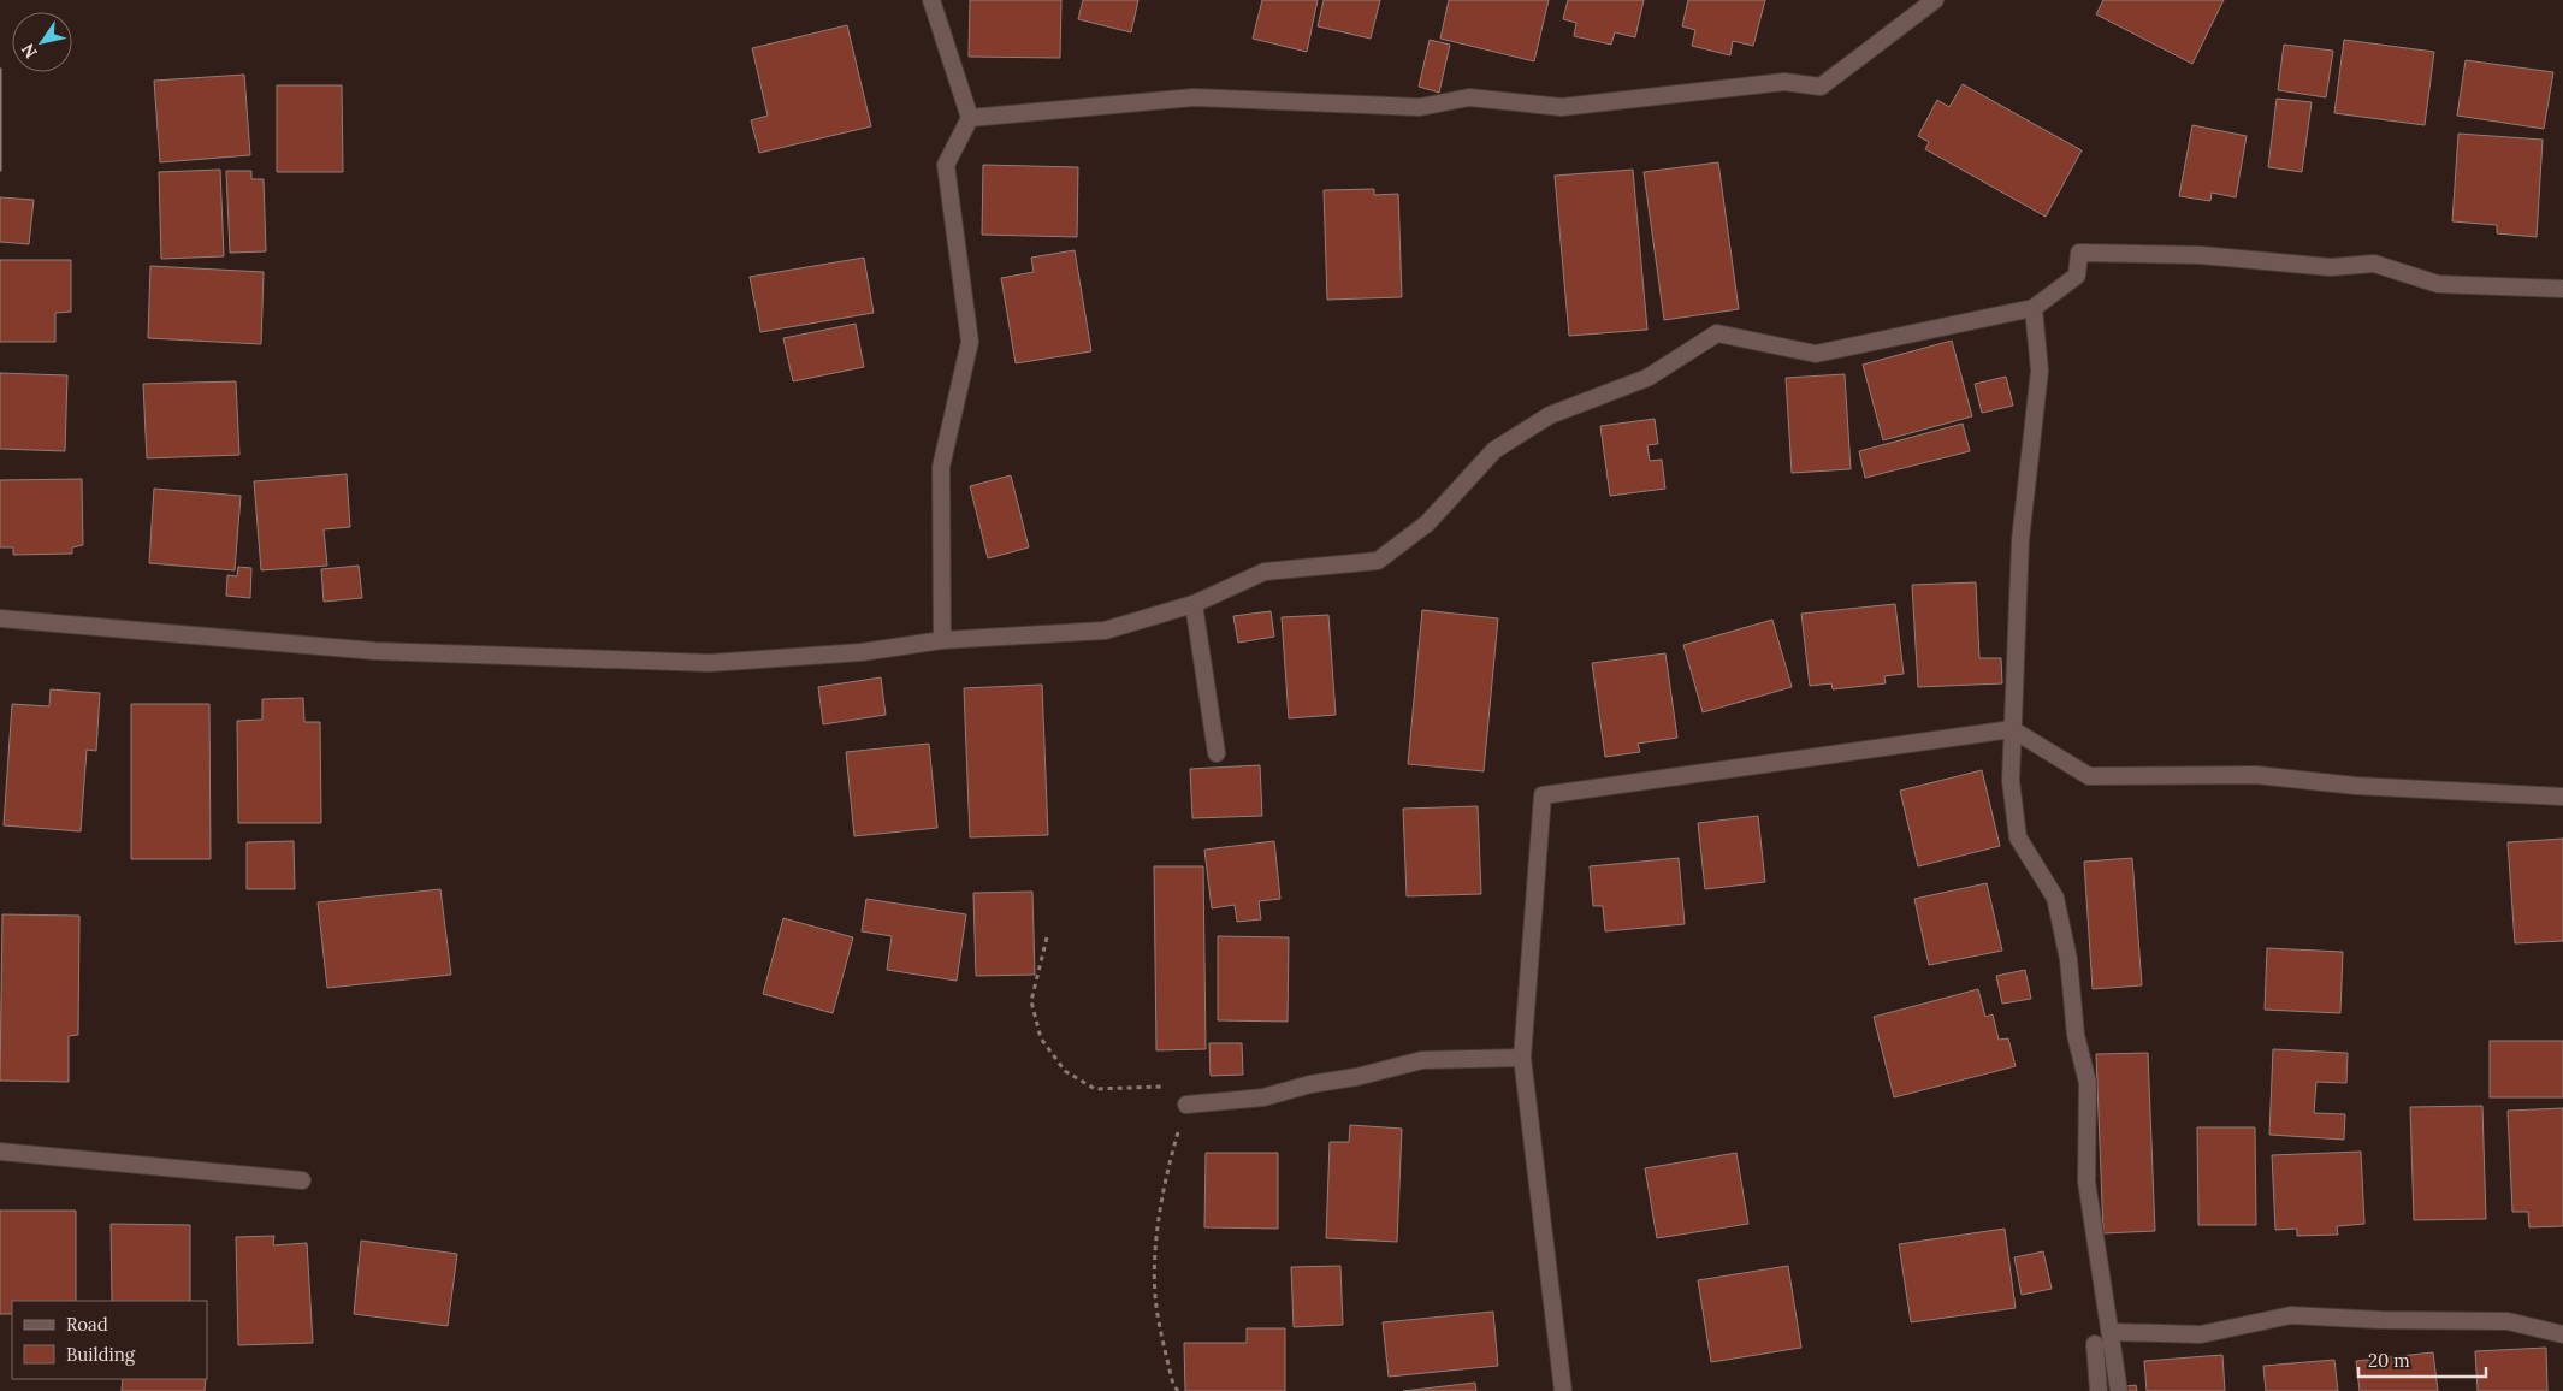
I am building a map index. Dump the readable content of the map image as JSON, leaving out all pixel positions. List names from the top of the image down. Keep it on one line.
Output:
{"legend":["Road","Building"],"scale_bar":"20 m","north":"bottom left"}
